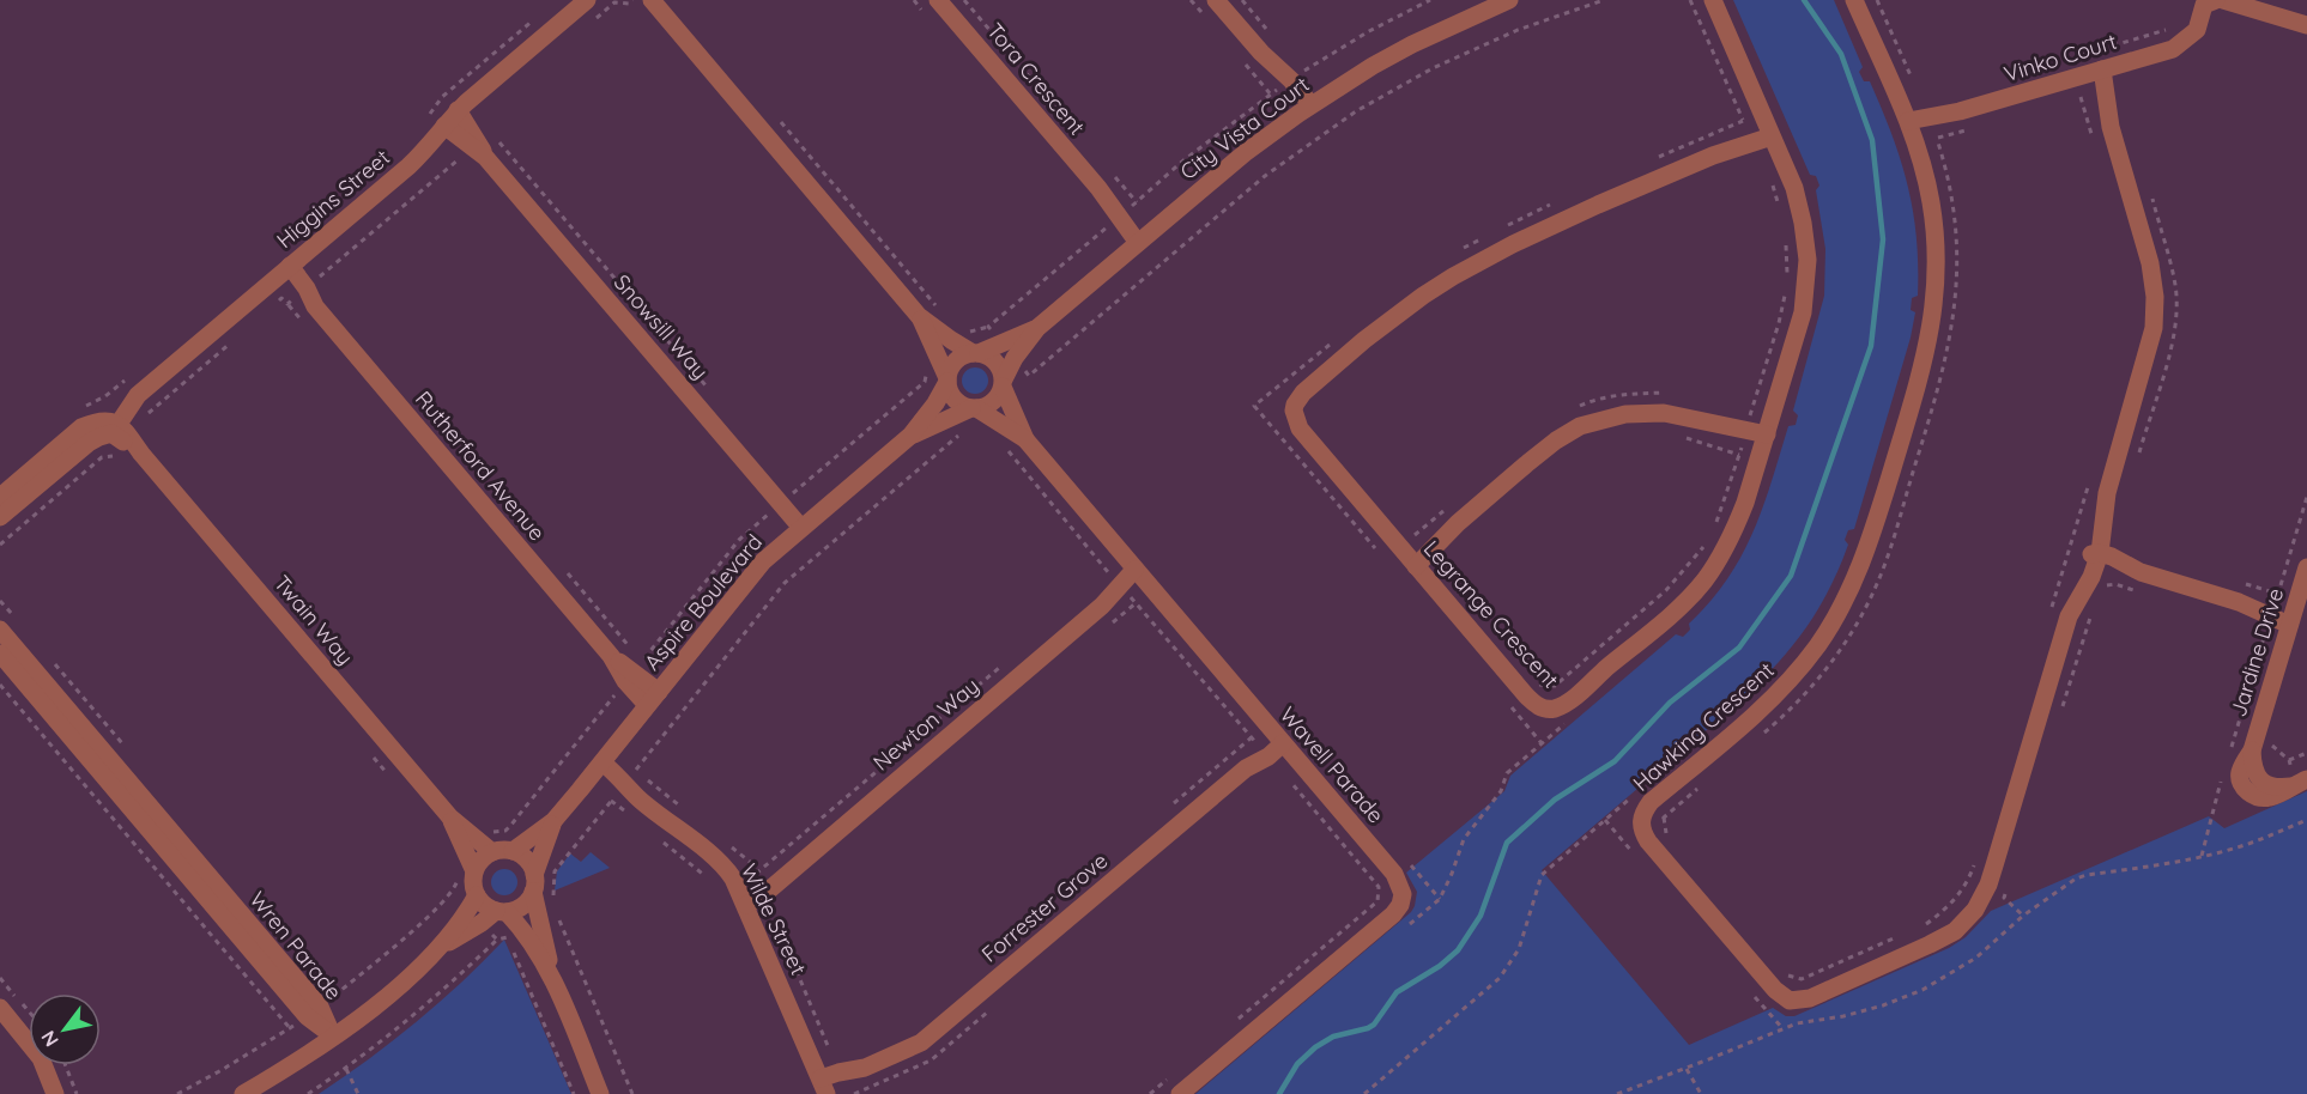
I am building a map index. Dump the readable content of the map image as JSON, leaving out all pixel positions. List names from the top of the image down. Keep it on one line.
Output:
{"streets":{"street":["Vinko Court","Tora Crescent","City Vista Court","Higgins Street","Snowsill Way","Rutherford Avenue","Aspire Boulevard","Legrange Crescent","Twain Way","Jardine Drive","Newton Way","Hawking Crescent","Wavell Parade","Forrester Grove","Wilde Street","Wren Parade"]},"crossings":[["Vinko Court","Hawking Crescent"],["Tora Crescent","City Vista Court"],["Higgins Street","Snowsill Way"],["Higgins Street","Rutherford Avenue"],["Higgins Street","Twain Way"],["Snowsill Way","Aspire Boulevard"],["Rutherford Avenue","Aspire Boulevard"],["Aspire Boulevard","Twain Way"],["Aspire Boulevard","Wavell Parade"],["Aspire Boulevard","Wilde Street"],["Newton Way","Wavell Parade"],["Newton Way","Wilde Street"],["Wavell Parade","Forrester Grove"],["Forrester Grove","Wilde Street"]],"north":"bottom left"}
